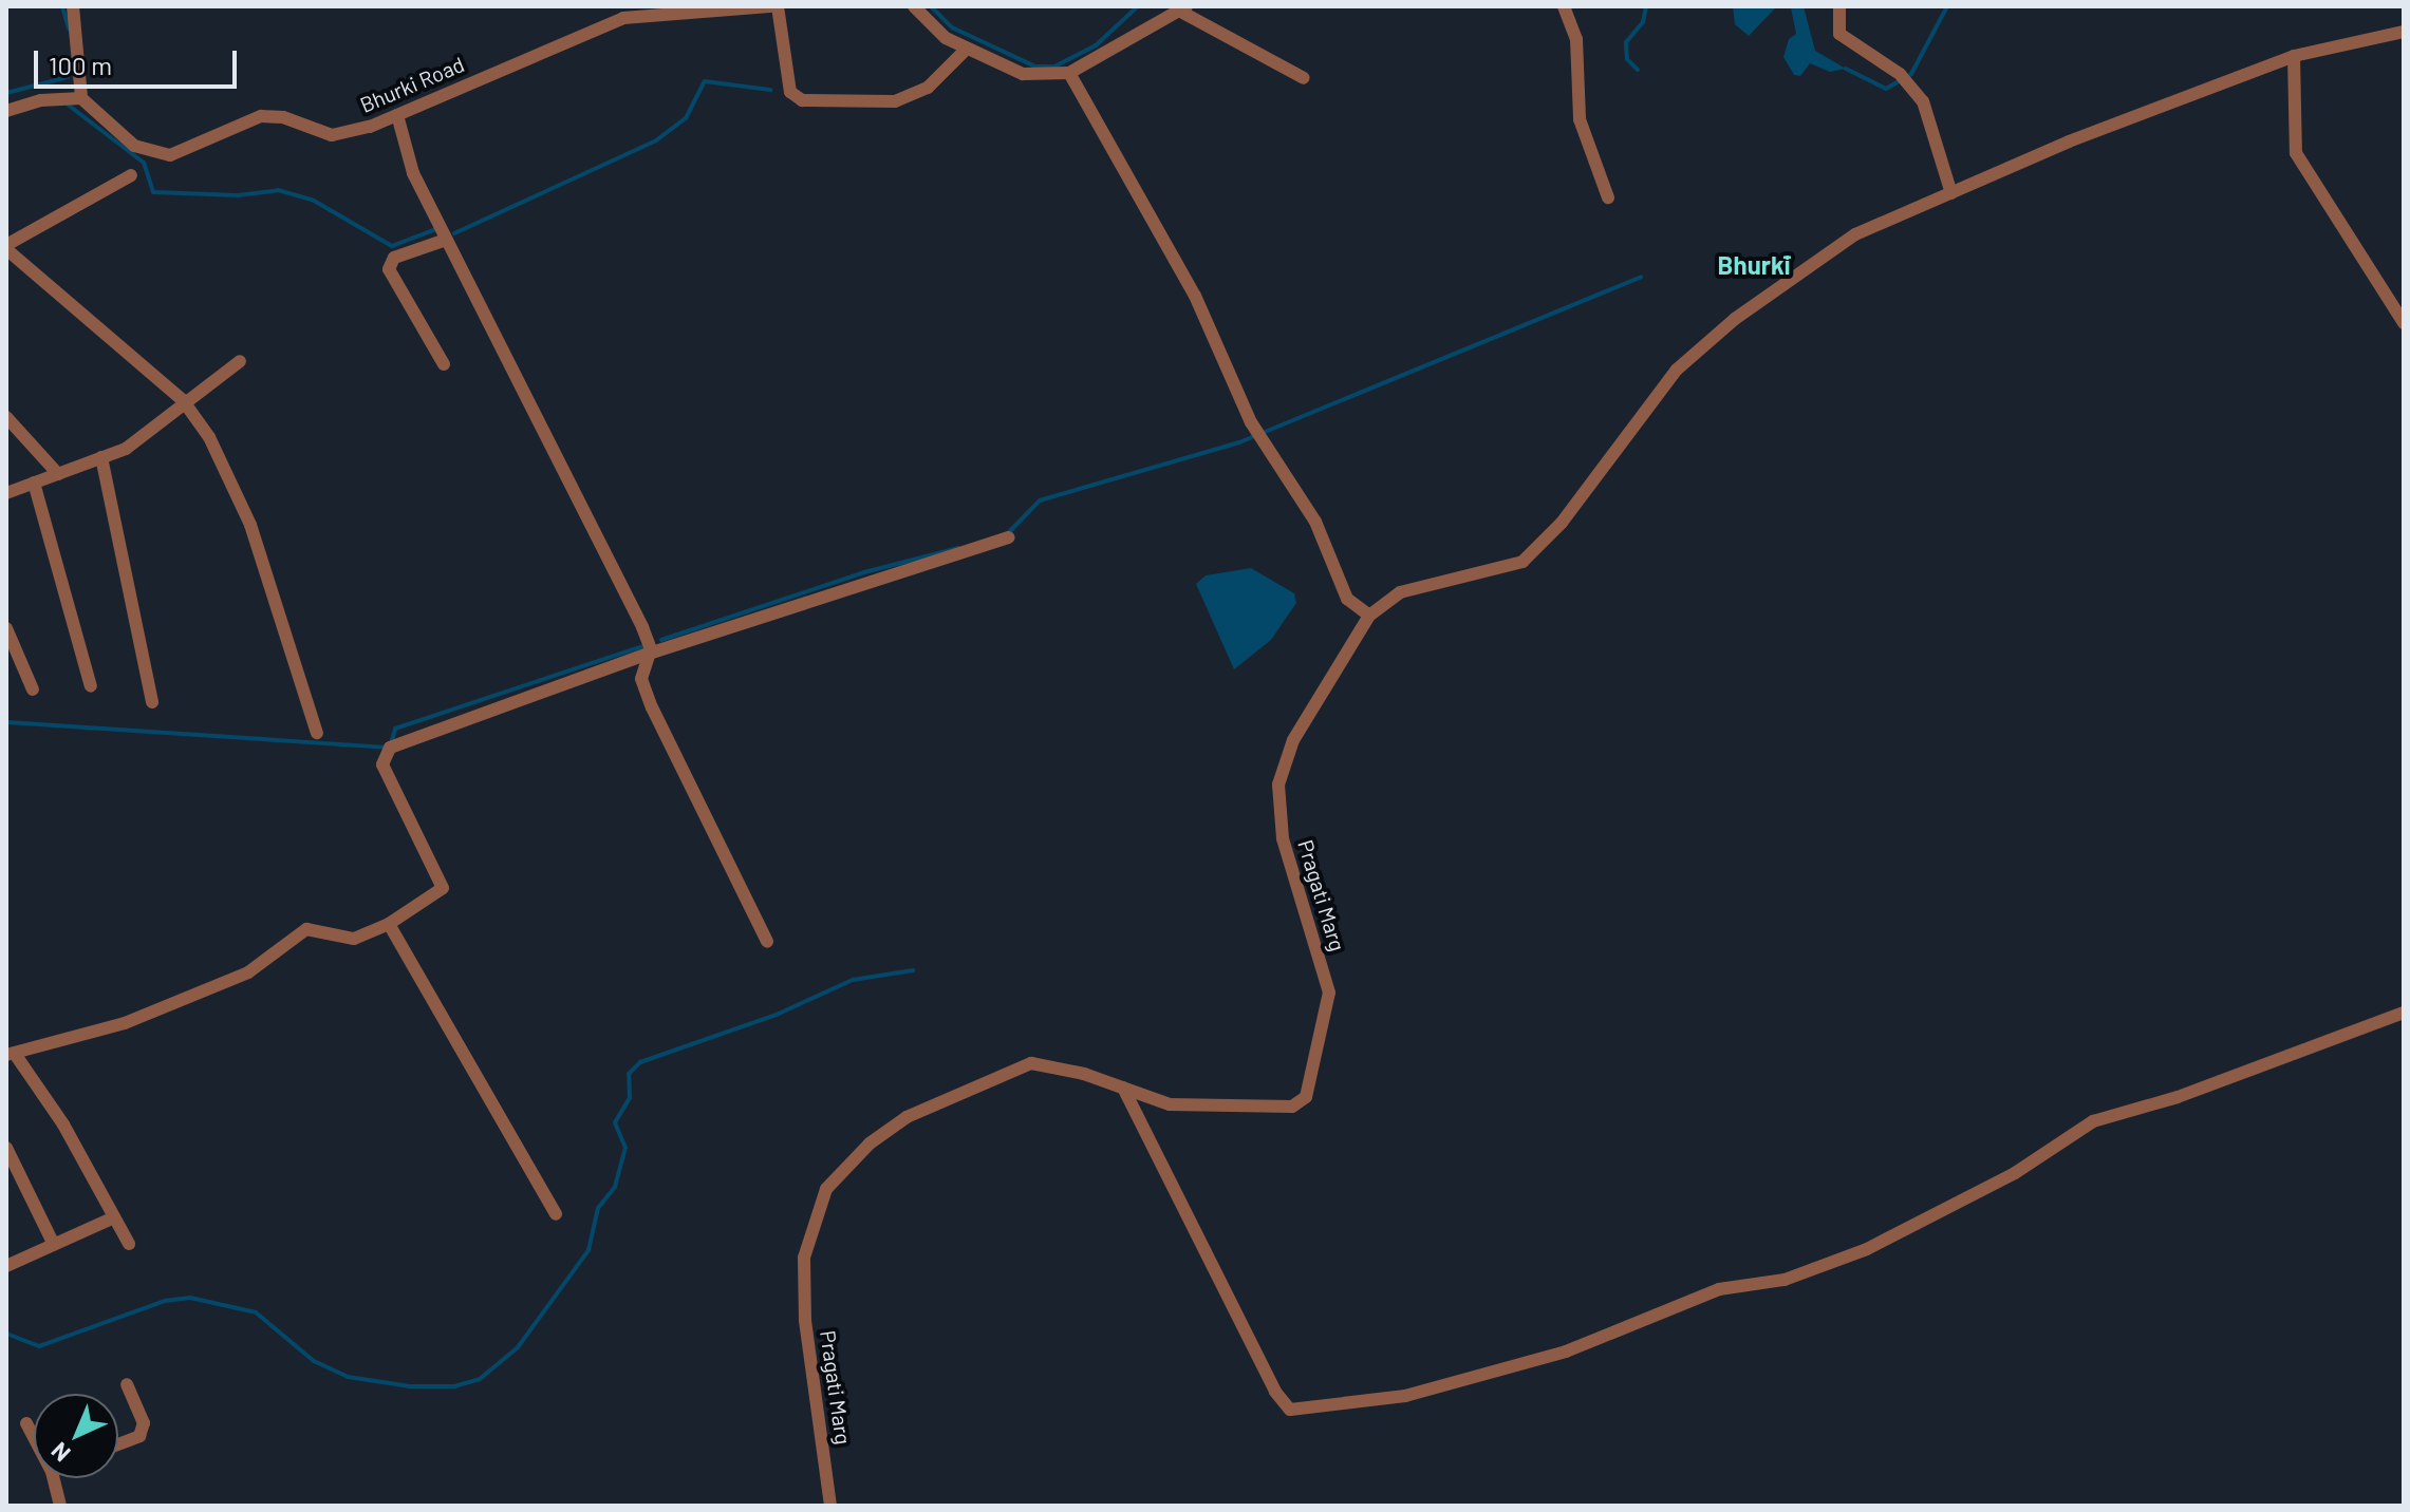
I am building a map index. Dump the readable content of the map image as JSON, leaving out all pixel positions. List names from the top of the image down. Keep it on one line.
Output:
{"streets":{"street":["Bhurki Road","Pragati Marg"]},"districts":["Bhurki̇̄"],"scale_bar":"100 m","north":"bottom left"}
